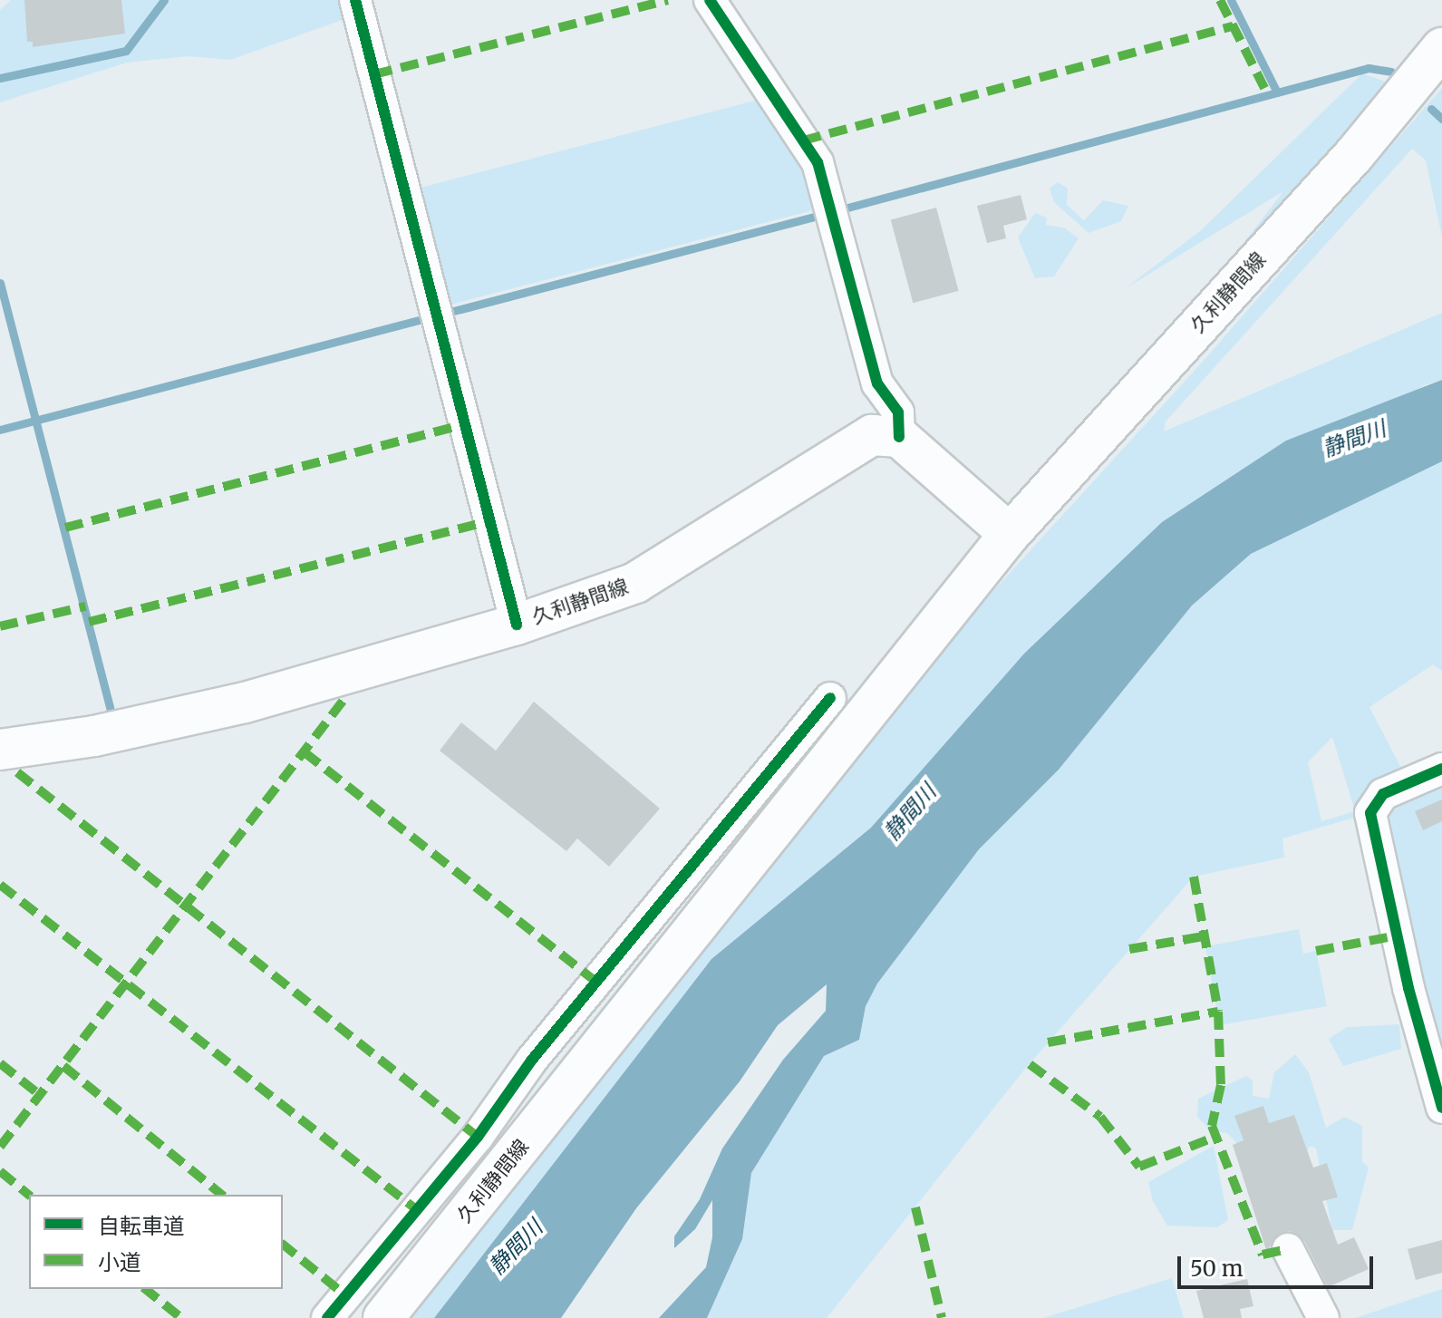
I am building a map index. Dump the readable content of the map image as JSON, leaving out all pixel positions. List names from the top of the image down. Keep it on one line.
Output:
{"streets":{"main road":["久利静間線"]},"water":["静間川"],"legend":["自転車道","小道"],"scale_bar":"50 m"}
